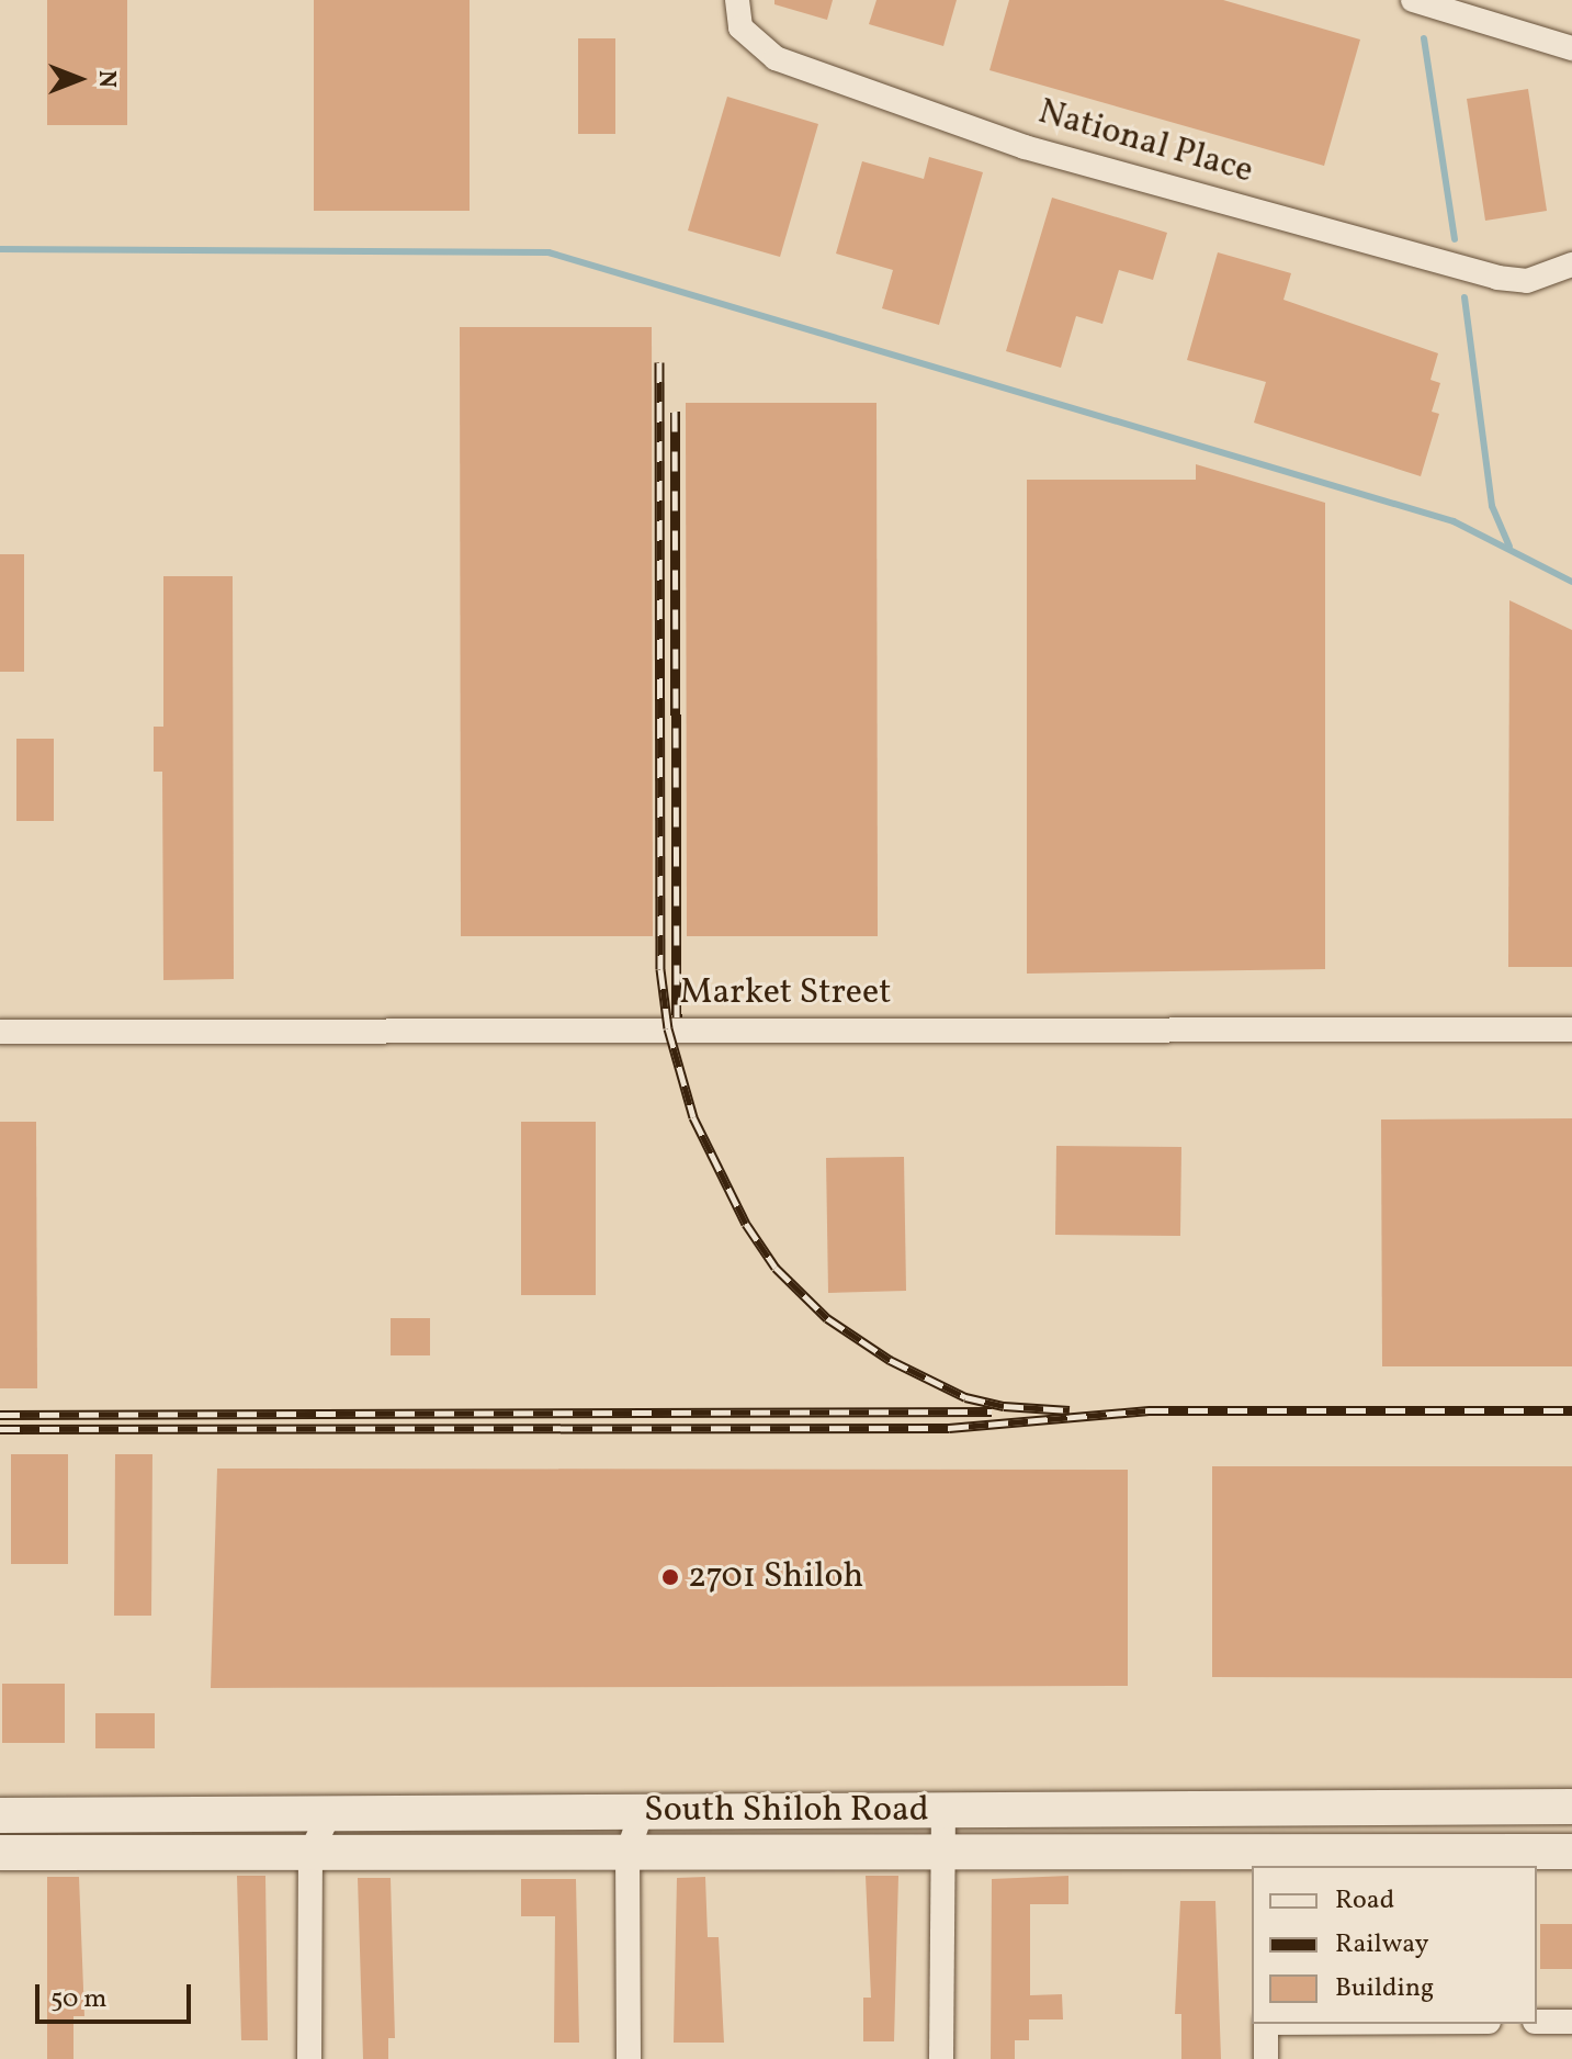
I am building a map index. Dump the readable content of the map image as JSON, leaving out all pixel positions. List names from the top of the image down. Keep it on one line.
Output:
{"streets":{"main road":["South Shiloh Road"],"street":["National Place","Market Street"]},"places":["2701 Shiloh"],"legend":["Road","Railway","Building"],"scale_bar":"50 m","north":"right"}
